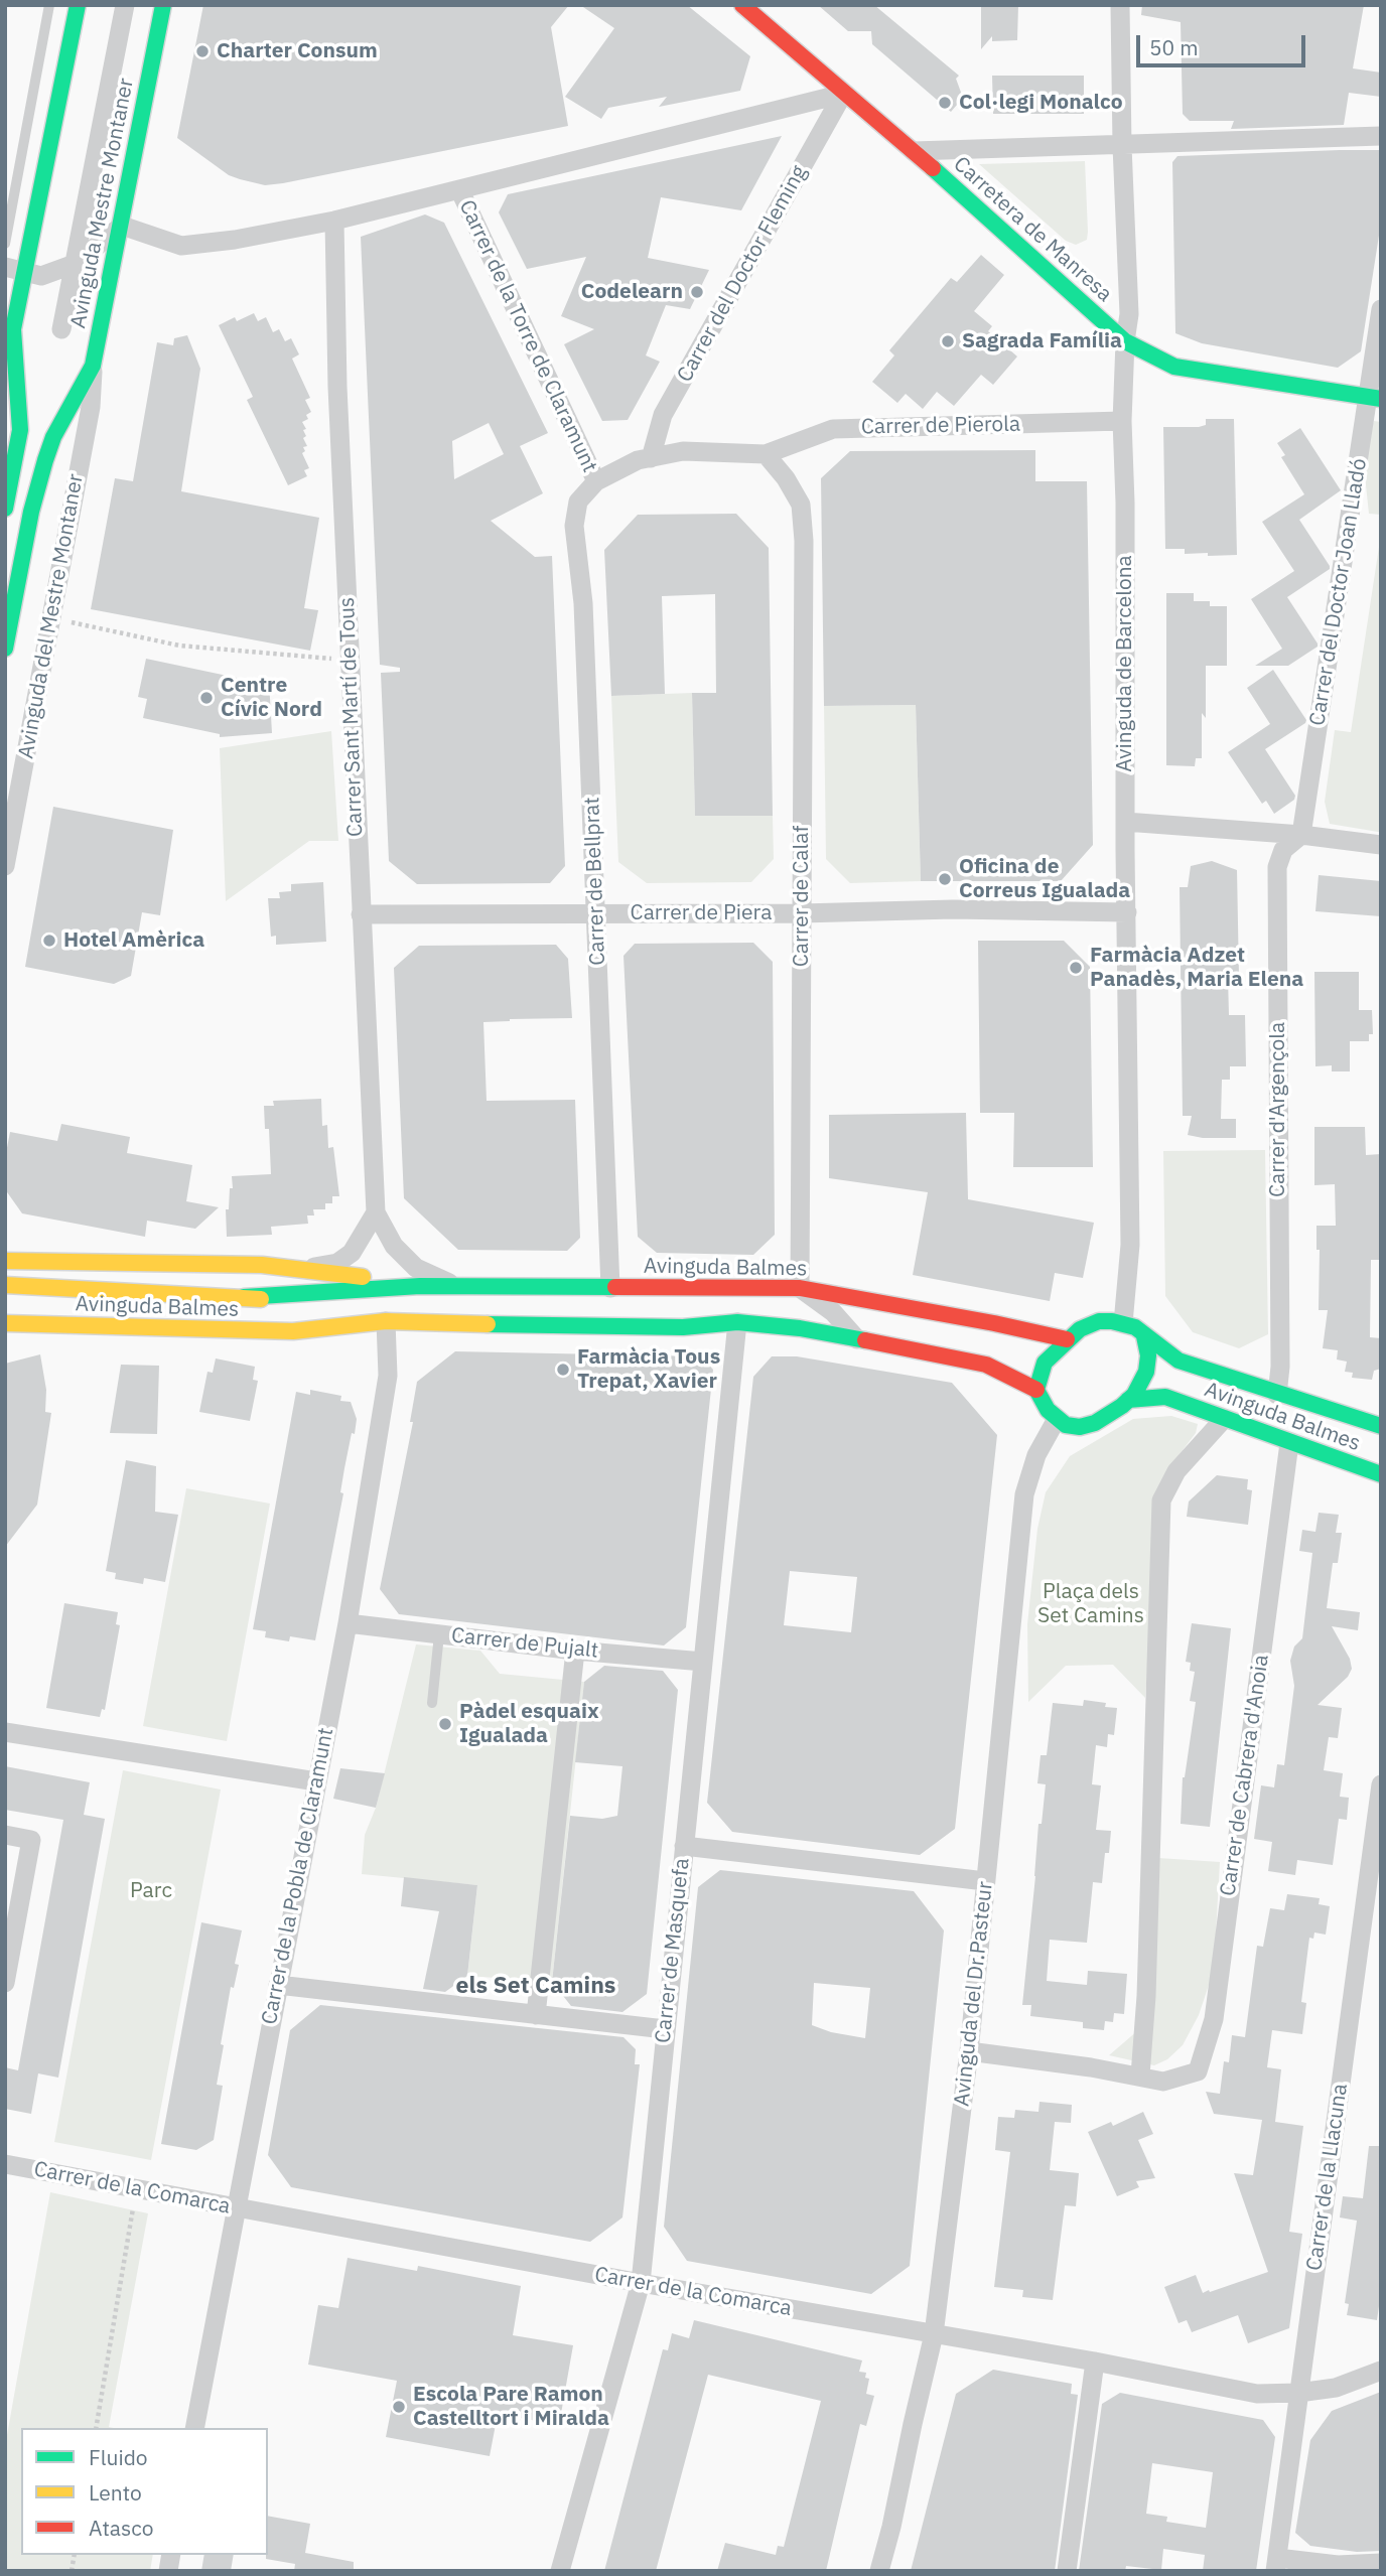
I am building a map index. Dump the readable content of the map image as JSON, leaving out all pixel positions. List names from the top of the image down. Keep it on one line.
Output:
{"streets":{"street":["Avinguda Mestre Montaner","Carretera de Manresa","Carrer del Doctor Fleming","Carrer de la Torre de Claramunt","Carrer de Pierola","Carrer del Doctor Joan Lladó","Avinguda del Mestre Montaner","Avinguda de Barcelona","Carrer Sant Martí de Tous","Carrer de Bellprat","Carrer de Calaf","Carrer de Piera","Carrer d'Argençola","Avinguda Balmes","Carrer de Pujalt","Carrer de Cabrera d'Anoia","Carrer de la Pobla de Claramunt","Carrer de Masquefa","Avinguda del Dr.Pasteur","Carrer de la Llacuna","Carrer de la Comarca"]},"crossings":[["Avinguda Mestre Montaner","Avinguda del Mestre Montaner"],["Carretera de Manresa","Carrer del Doctor Fleming"],["Carretera de Manresa","Carrer del Doctor Joan Lladó"],["Carretera de Manresa","Avinguda de Barcelona"],["Carrer de la Torre de Claramunt","Carrer de Bellprat"],["Carrer de Pierola","Avinguda de Barcelona"],["Carrer de Pierola","Carrer de Calaf"],["Carrer del Doctor Joan Lladó","Carrer d'Argençola"],["Avinguda de Barcelona","Carrer de Piera"],["Avinguda de Barcelona","Avinguda Balmes"],["Avinguda de Barcelona","Avinguda del Dr.Pasteur"],["Carrer Sant Martí de Tous","Carrer de Piera"],["Carrer de Bellprat","Carrer de Piera"],["Carrer de Bellprat","Avinguda Balmes"],["Carrer de Calaf","Carrer de Piera"],["Carrer de Calaf","Avinguda Balmes"],["Carrer d'Argençola","Avinguda Balmes"],["Avinguda Balmes","Carrer de Cabrera d'Anoia"],["Avinguda Balmes","Carrer de la Pobla de Claramunt"],["Avinguda Balmes","Carrer de Masquefa"],["Avinguda Balmes","Avinguda del Dr.Pasteur"],["Carrer de Pujalt","Carrer de la Pobla de Claramunt"],["Carrer de Pujalt","Carrer de Masquefa"],["Carrer de la Pobla de Claramunt","Carrer de la Comarca"],["Carrer de Masquefa","Carrer de la Comarca"],["Avinguda del Dr.Pasteur","Carrer de la Comarca"],["Carrer de la Llacuna","Carrer de la Comarca"]],"districts":["els Set Camins"],"parks":["Plaça dels Set Camins","Parc"],"places":["Charter Consum","Col·legi Monalco","Codelearn","Sagrada Família","Centre Cívic Nord","Oficina de Correus Igualada","Hotel Amèrica","Farmàcia Adzet Panadès, Maria Elena","Farmàcia Tous Trepat, Xavier","Pàdel esquaix Igualada","Escola Pare Ramon Castelltort i Miralda"],"legend":["Fluido","Lento","Atasco"],"scale_bar":"50 m"}
